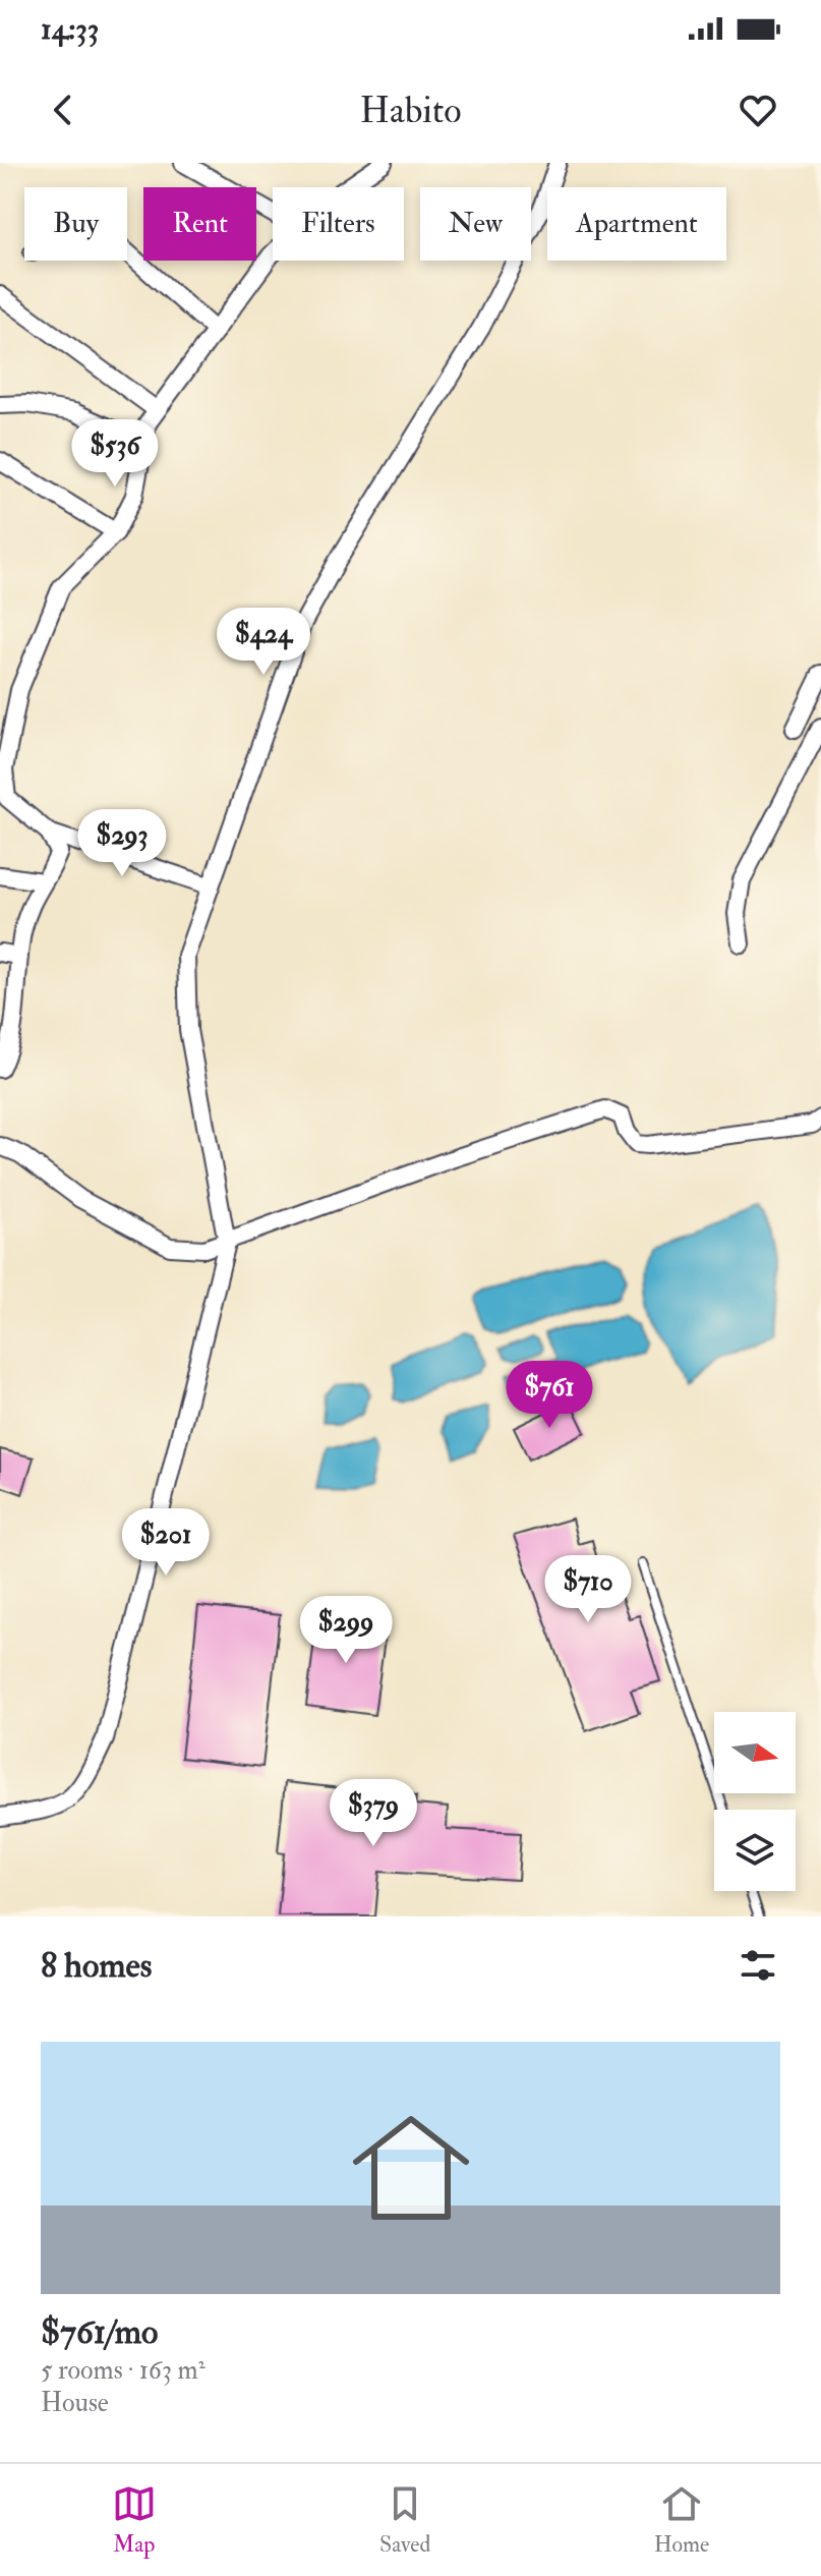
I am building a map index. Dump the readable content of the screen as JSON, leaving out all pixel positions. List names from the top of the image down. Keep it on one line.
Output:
{"north":"right","page":{"status":"14:33","header":"Habito","chip":["Buy","Rent","Filters","New","Apartment"],"price":["$536","$424","$293","$761","$201","$710","$299","$379"],"heading":"8 homes","list":[{"name":"$761/mo","note":"5 rooms · 163 m² · House"}],"tabs":["Map","Saved","Home"]}}
